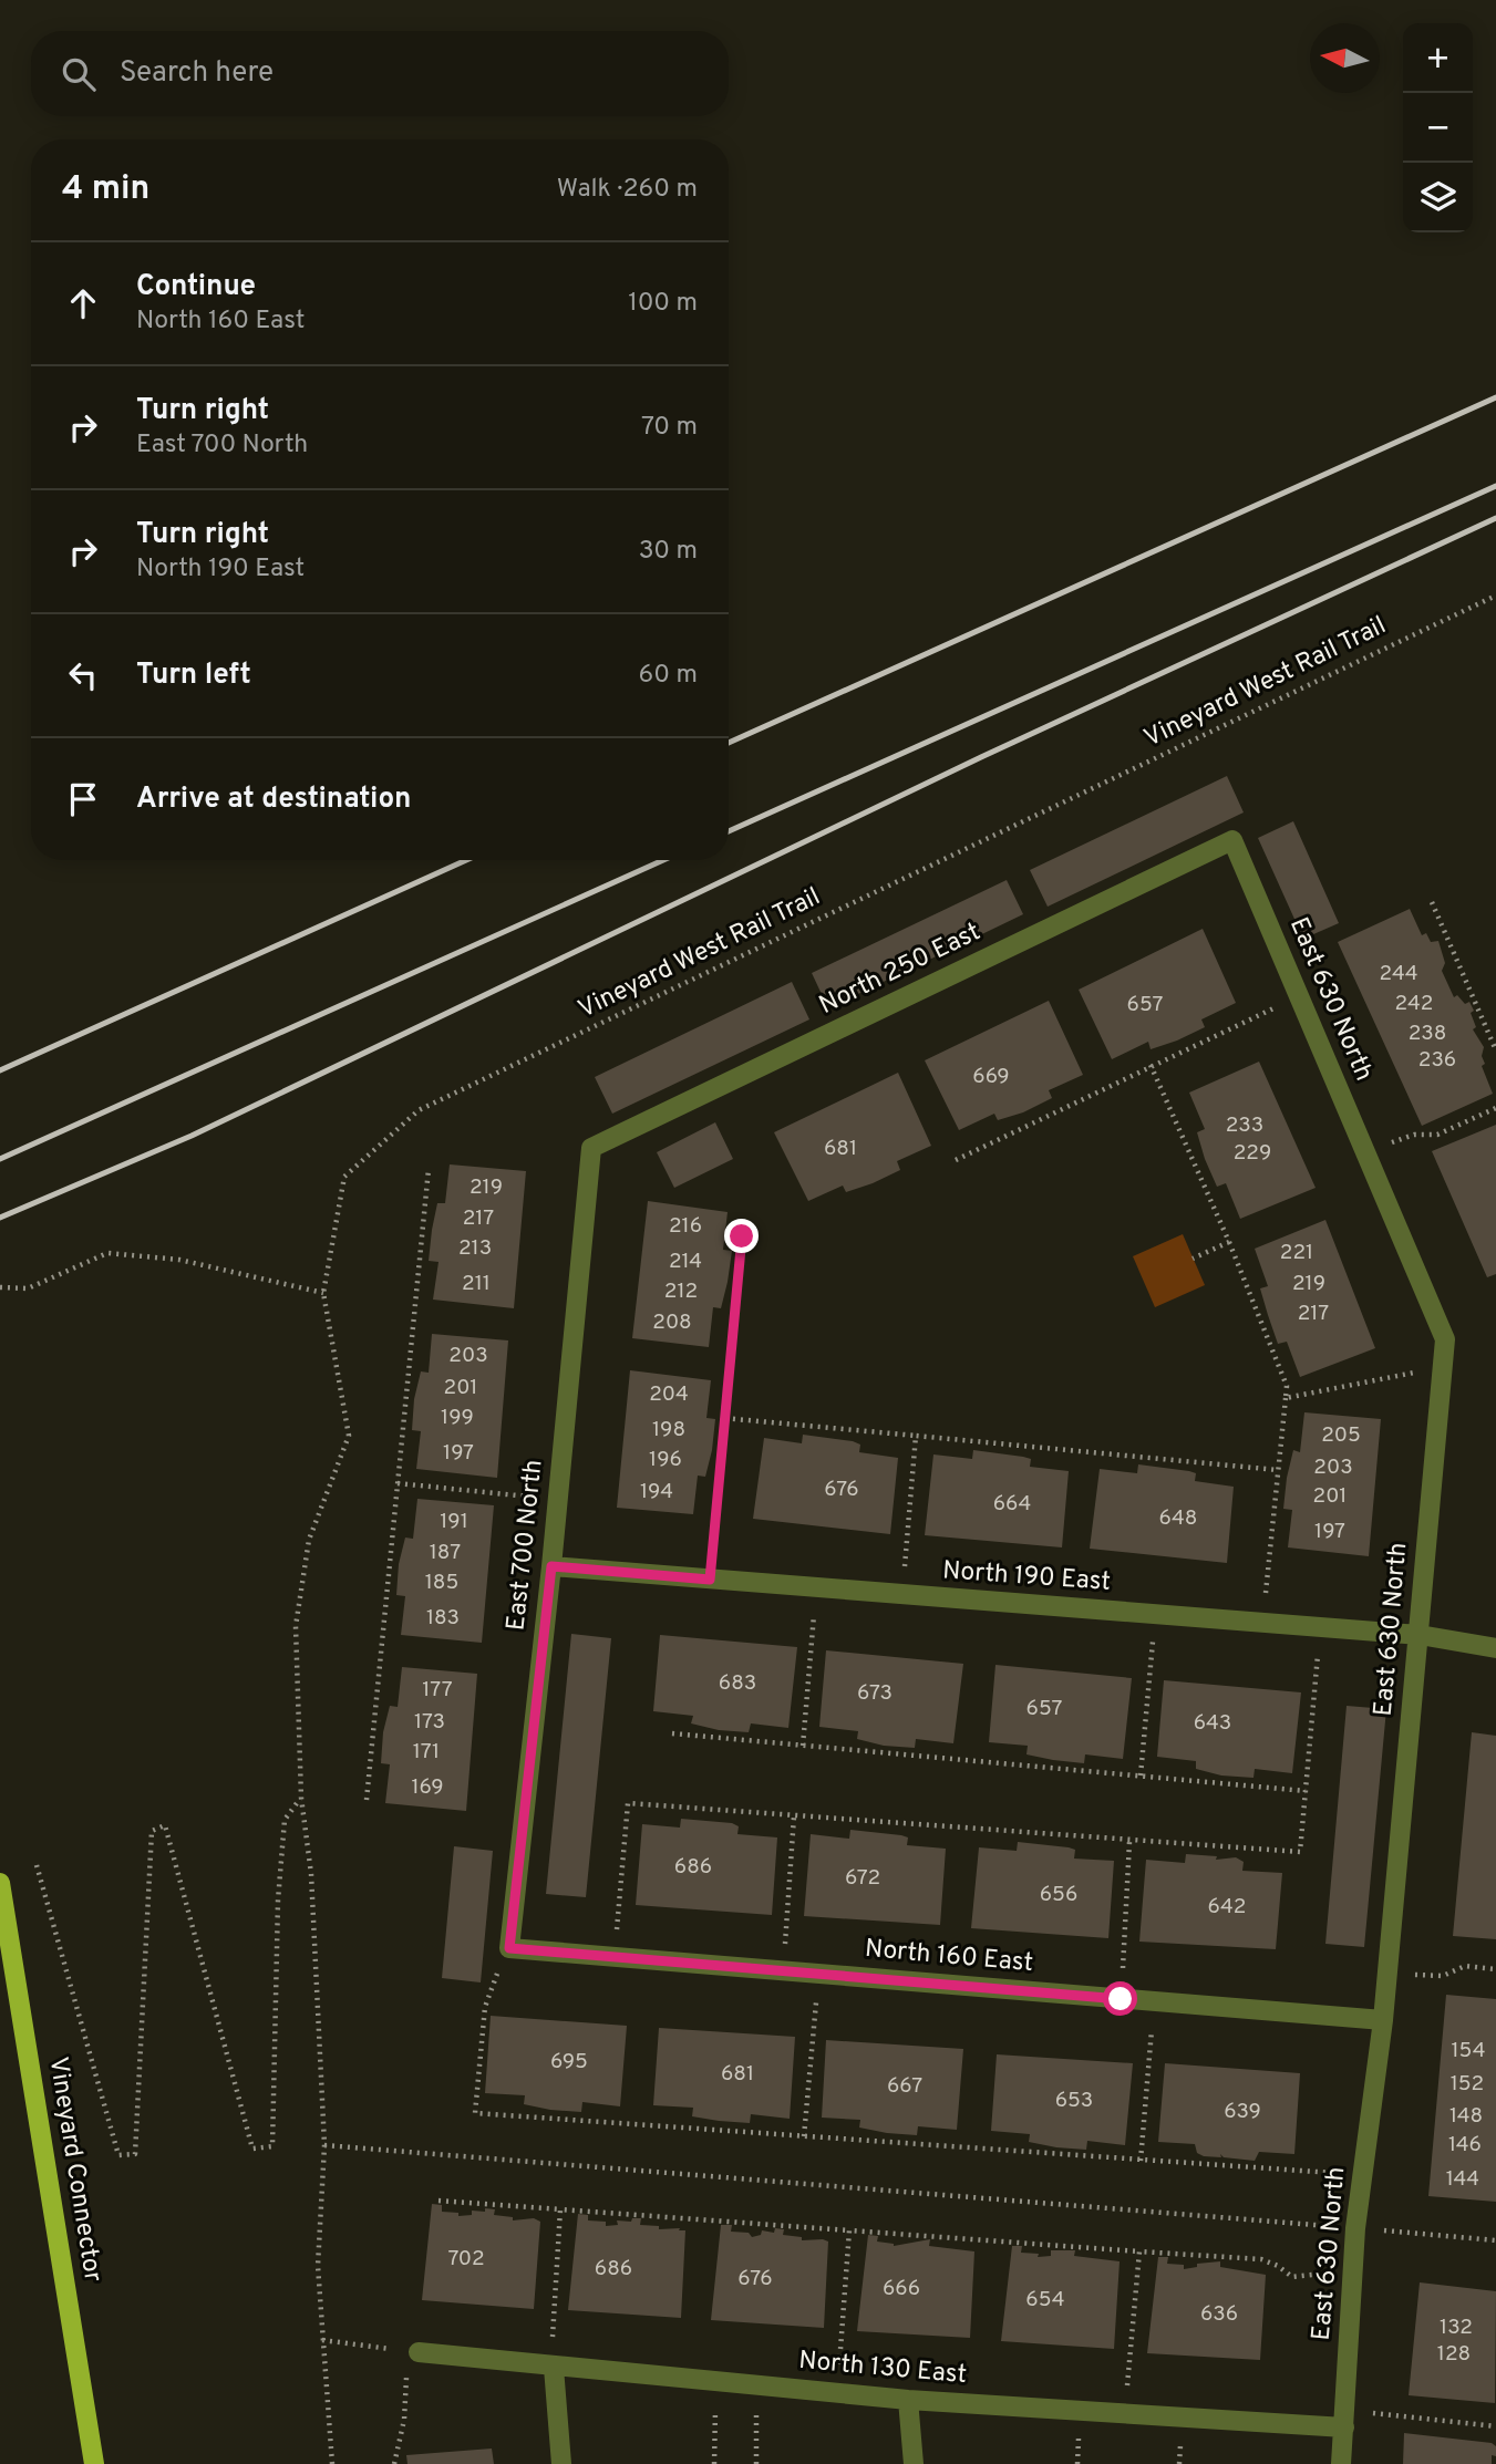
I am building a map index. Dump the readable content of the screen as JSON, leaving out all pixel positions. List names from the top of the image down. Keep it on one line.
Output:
{"streets":{"main road":["Vineyard Connector"],"street":["North 250 East","East 630 North","East 700 North","North 190 East","North 160 East","North 130 East"],"path":["Vineyard West Rail Trail"]},"crossings":[["North 250 East","East 630 North"],["North 250 East","East 700 North"],["East 630 North","North 190 East"],["East 630 North","North 160 East"],["East 630 North","North 130 East"],["East 700 North","North 190 East"],["East 700 North","North 160 East"]],"house_numbers":["244","242","657","238","236","669","233","681","229","219","217","216","213","221","214","211","219","212","217","208","203","201","204","199","198","205","197","196","203","676","194","201","664","648","191","197","187","185","183","683","177","673","657","173","643","171","169","686","672","656","642","154","695","681","152","667","653","639","148","146","144","702","686","676","666","654","636","132","128"],"north":"left","page":{"map_buttons":["+","−"],"search":"Search here","heading":["4 min","Walk · 260 m"],"list":[["Continue","North 160 East","100 m"],["Turn right","East 700 North","70 m"],["Turn right","North 190 East","30 m"],["Turn left","60 m"],"Arrive at destination"]}}
